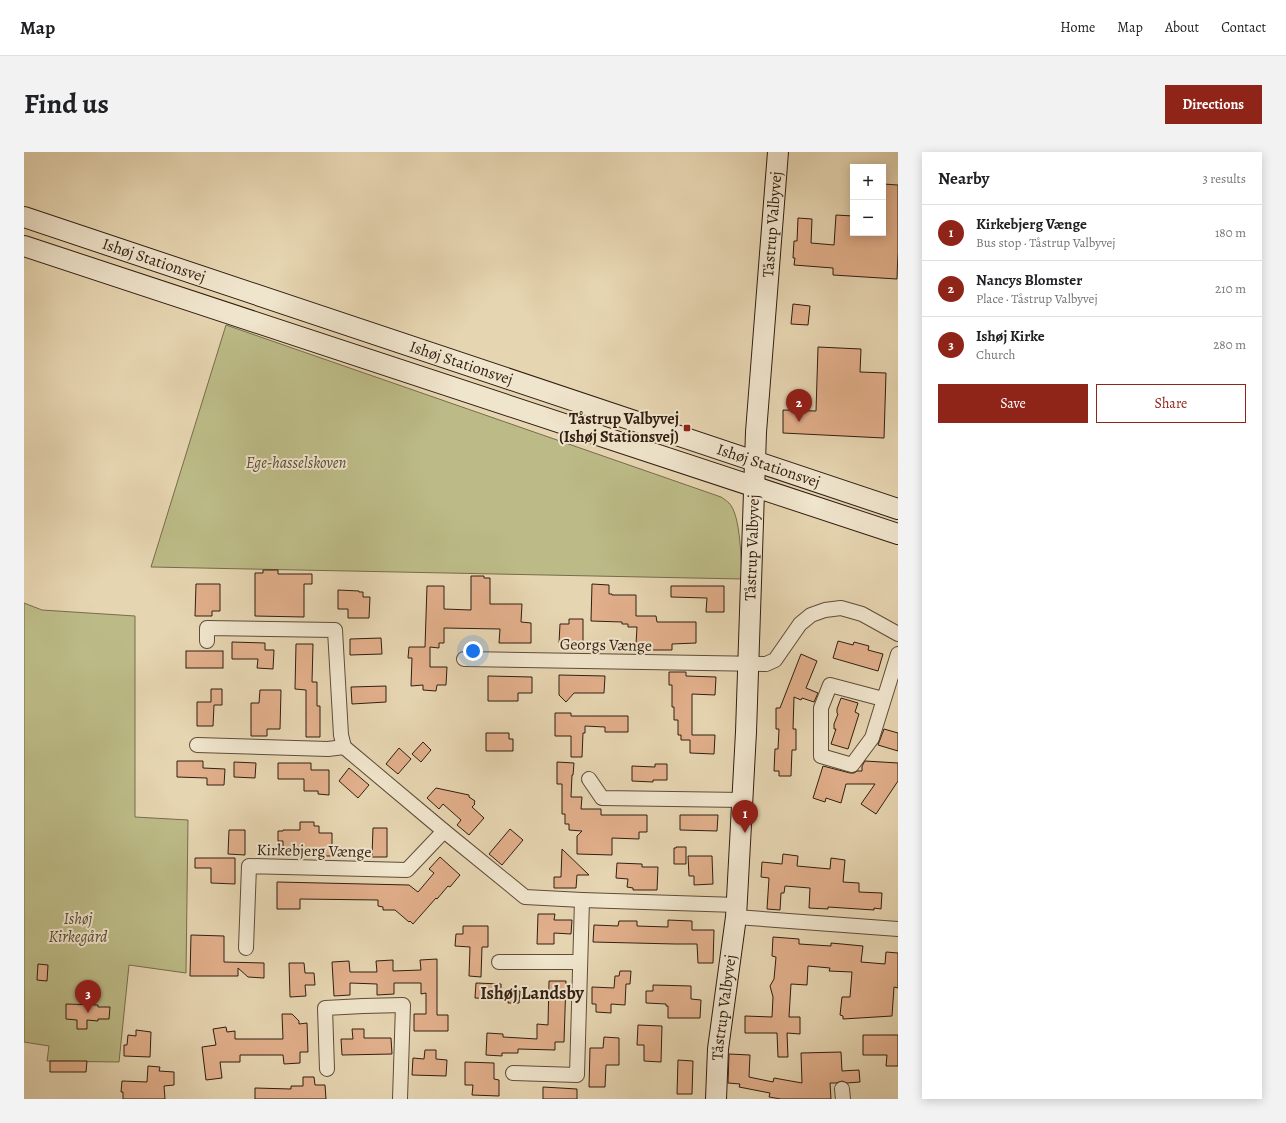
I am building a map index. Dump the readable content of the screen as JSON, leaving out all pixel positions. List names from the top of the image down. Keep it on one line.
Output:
{"streets":{"main road":["Tåstrup Valbyvej","Ishøj Stationsvej"],"street":["Georgs Vænge","Kirkebjerg Vænge"]},"crossings":[["Tåstrup Valbyvej","Ishøj Stationsvej"],["Tåstrup Valbyvej","Georgs Vænge"]],"districts":["Ishøj Landsby"],"parks":["Ege-hasselskoven","Ishøj Kirkegård"],"places":{"transit":["Tåstrup Valbyvej (Ishøj Stationsvej)"]},"page":{"header":"Map","nav":["Home","Map","About","Contact"],"title":"Find us","buttons":["Directions",["Save","Share"]],"heading":["Nearby","3 results"],"map_buttons":["+","−"],"list":[{"mark":"1","name":"Kirkebjerg Vænge","note":"Bus stop · Tåstrup Valbyvej","value":"180 m"},{"mark":"2","name":"Nancys Blomster","note":"Place · Tåstrup Valbyvej","value":"210 m"},{"mark":"3","name":"Ishøj Kirke","note":"Church","value":"280 m"}],"pins":["2","1","3"]}}
